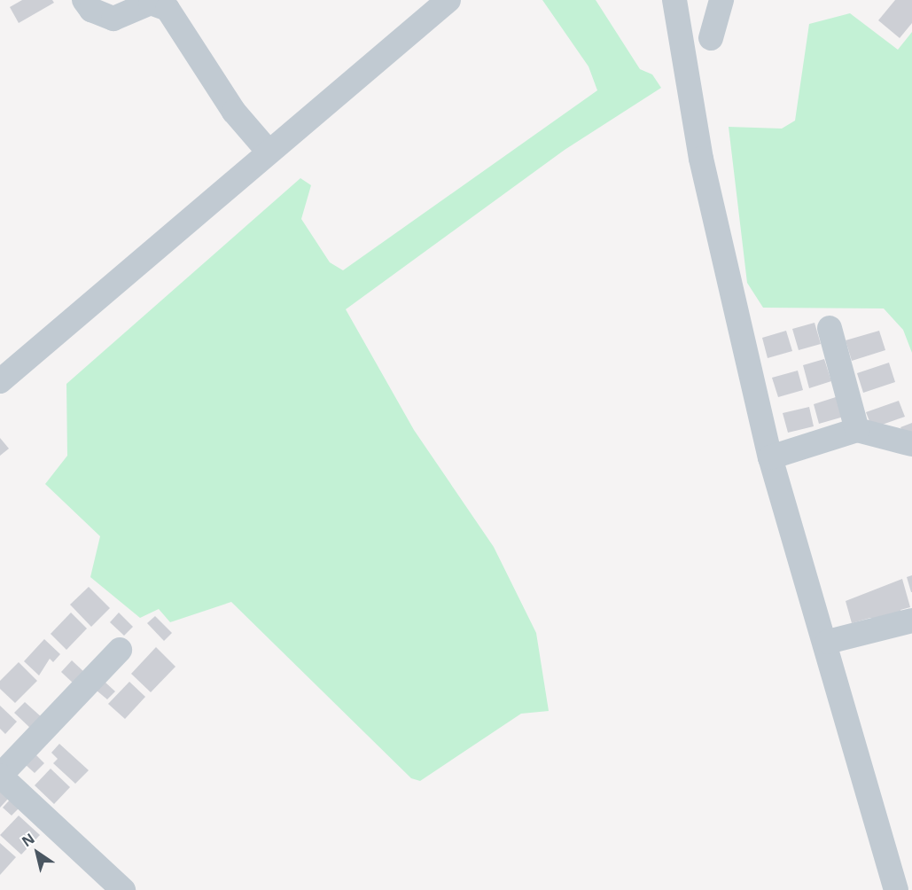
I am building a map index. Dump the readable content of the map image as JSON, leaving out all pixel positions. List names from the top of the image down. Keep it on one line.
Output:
{"north":"top left"}
